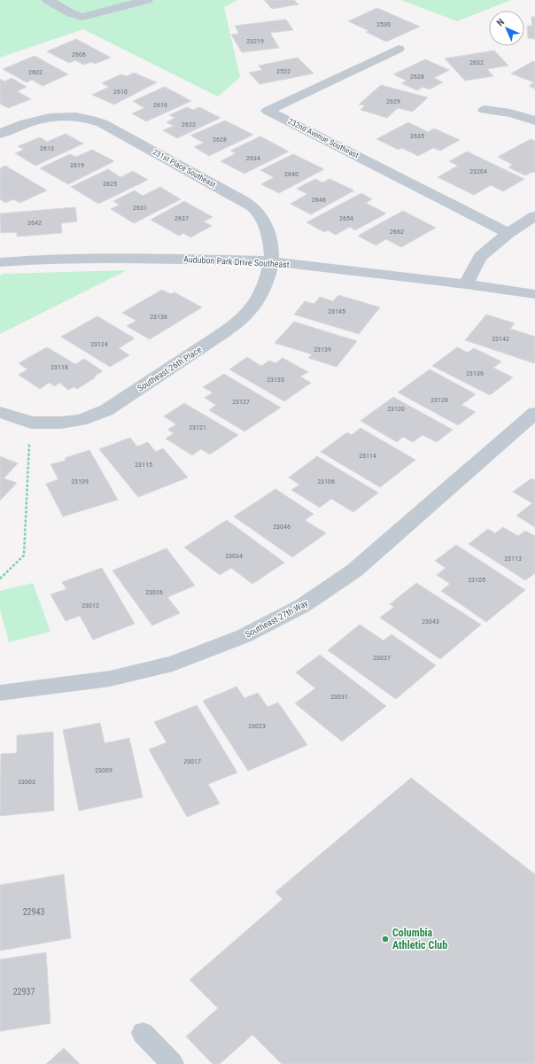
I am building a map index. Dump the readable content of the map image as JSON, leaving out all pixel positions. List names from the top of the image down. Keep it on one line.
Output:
{"streets":{"street":["232nd Avenue Southeast","231st Place Southeast","Audubon Park Drive Southeast","Southeast 26th Place","Southeast 27th Way"]},"crossings":[["231st Place Southeast","Audubon Park Drive Southeast"],["231st Place Southeast","Southeast 26th Place"],["Audubon Park Drive Southeast","Southeast 26th Place"]],"places":["Columbia Athletic Club"],"house_numbers":["2530","23219","2606","2632","2522","2602","2628","2610","2629","2616","2622","2635","2628","2613","2634","2619","23204","2640","2625","2646","2631","2637","2654","2642","2662","23145","23136","23142","23124","23139","23118","23136","23133","23128","23127","23120","23121","23114","23115","23109","23106","23046","23034","23113","23105","23026","23012","23043","23037","23031","23023","23017","23009","23003","22943","22937"],"north":"top left"}
